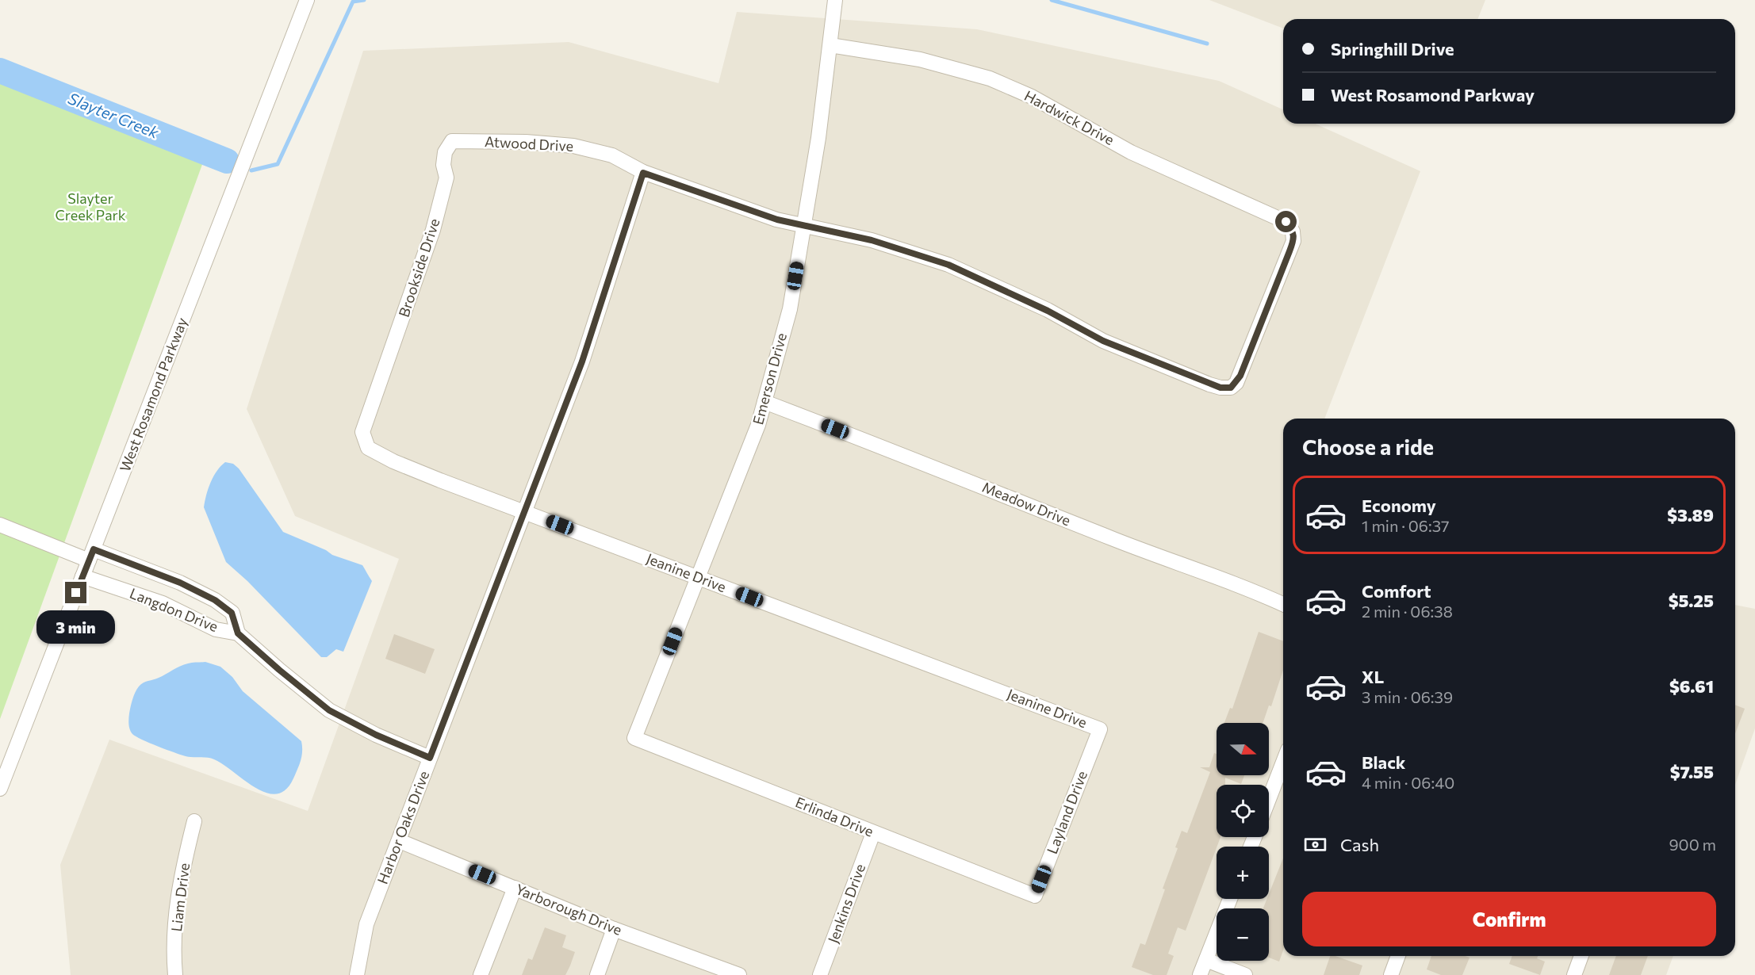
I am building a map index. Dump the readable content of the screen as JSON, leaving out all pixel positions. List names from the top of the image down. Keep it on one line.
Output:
{"streets":{"street":["Hardwick Drive","Atwood Drive","Brookside Drive","Emerson Drive","West Rosamond Parkway","Meadow Drive","Jeanine Drive","Langdon Drive","Layland Drive","Erlinda Drive","Harbor Oaks Drive","Liam Drive","Jenkins Drive","Yarborough Drive"]},"crossings":[["Hardwick Drive","Atwood Drive"],["Hardwick Drive","Emerson Drive"],["Atwood Drive","Brookside Drive"],["Atwood Drive","Emerson Drive"],["Atwood Drive","Harbor Oaks Drive"],["Brookside Drive","Jeanine Drive"],["Emerson Drive","Meadow Drive"],["Emerson Drive","Jeanine Drive"],["Emerson Drive","Erlinda Drive"],["West Rosamond Parkway","Langdon Drive"],["Jeanine Drive","Layland Drive"],["Jeanine Drive","Harbor Oaks Drive"],["Langdon Drive","Harbor Oaks Drive"],["Layland Drive","Erlinda Drive"],["Erlinda Drive","Jenkins Drive"],["Harbor Oaks Drive","Yarborough Drive"]],"water":["Slayter Creek"],"parks":["Slayter Creek Park"],"north":"right","page":{"banner":["Springhill Drive","West Rosamond Parkway"],"heading":"Choose a ride","list":[{"name":"Economy","note":"1 min · 06:37","value":"$3.89"},{"name":"Comfort","note":"2 min · 06:38","value":"$5.25"},{"name":"XL","note":"3 min · 06:39","value":"$6.61"},{"name":"Black","note":"4 min · 06:40","value":"$7.55"}],"bubble":"3 min","map_buttons":["+","−"],"pay":["Cash","900 m"],"buttons":"Confirm"}}
